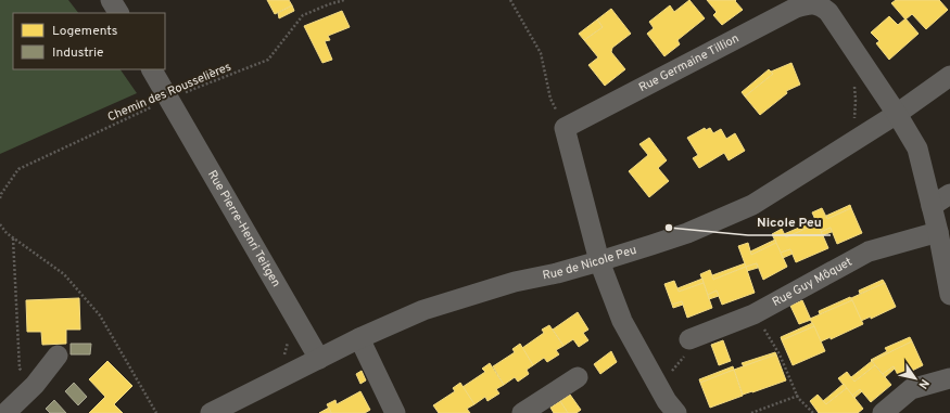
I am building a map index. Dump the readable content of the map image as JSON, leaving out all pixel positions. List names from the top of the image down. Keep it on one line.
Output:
{"streets":{"street":["Rue Germaine Tillion","Rue Pierre-Henri Teitgen","Rue de Nicole Peu","Rue Guy Môquet"],"path":["Chemin des Rousselières"]},"crossings":[["Rue Germaine Tillion","Rue de Nicole Peu"],["Chemin des Rousselières","Rue Pierre-Henri Teitgen"],["Rue Pierre-Henri Teitgen","Rue de Nicole Peu"]],"places":["Nicole Peu"],"legend":["Logements","Industrie"],"north":"bottom right"}
